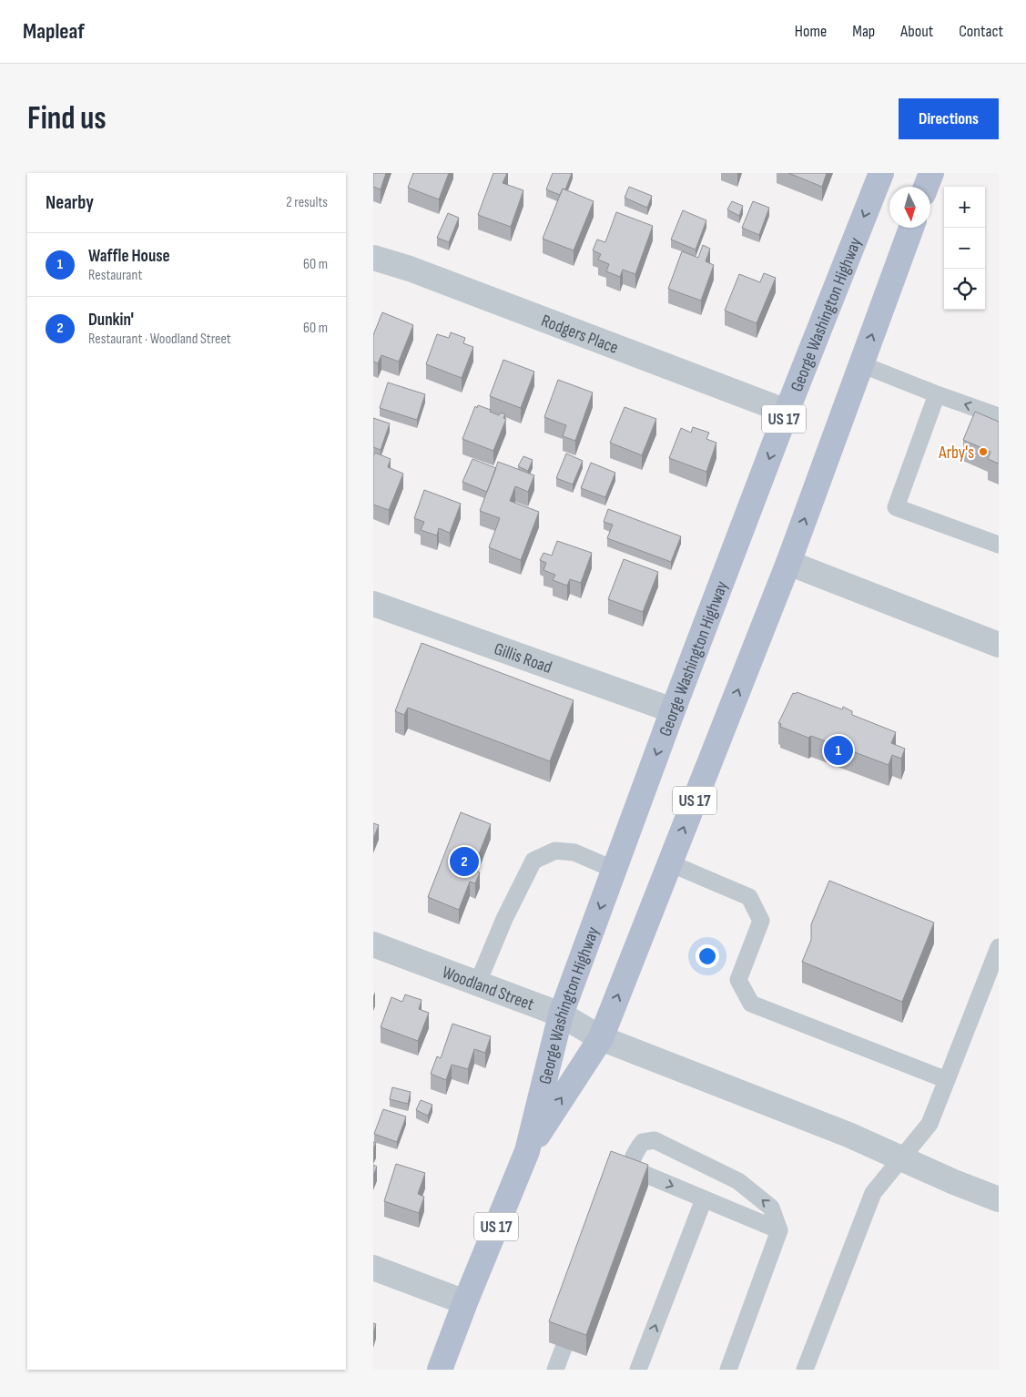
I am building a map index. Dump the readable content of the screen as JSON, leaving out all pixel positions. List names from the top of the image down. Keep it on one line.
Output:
{"streets":{"main road":["George Washington Highway","US 17"],"street":["Rodgers Place","Gillis Road","Woodland Street"]},"crossings":[["George Washington Highway","Rodgers Place"],["George Washington Highway","Gillis Road"],["George Washington Highway","Woodland Street"]],"places":["Arby's"],"north":"bottom","page":{"header":"Mapleaf","nav":["Home","Map","About","Contact"],"buttons":"Directions","title":"Find us","heading":["Nearby","2 results"],"map_buttons":["+","−"],"list":[{"mark":"1","name":"Waffle House","note":"Restaurant","value":"60 m"},{"mark":"2","name":"Dunkin'","note":"Restaurant · Woodland Street","value":"60 m"}],"pins":["1","2"]}}
